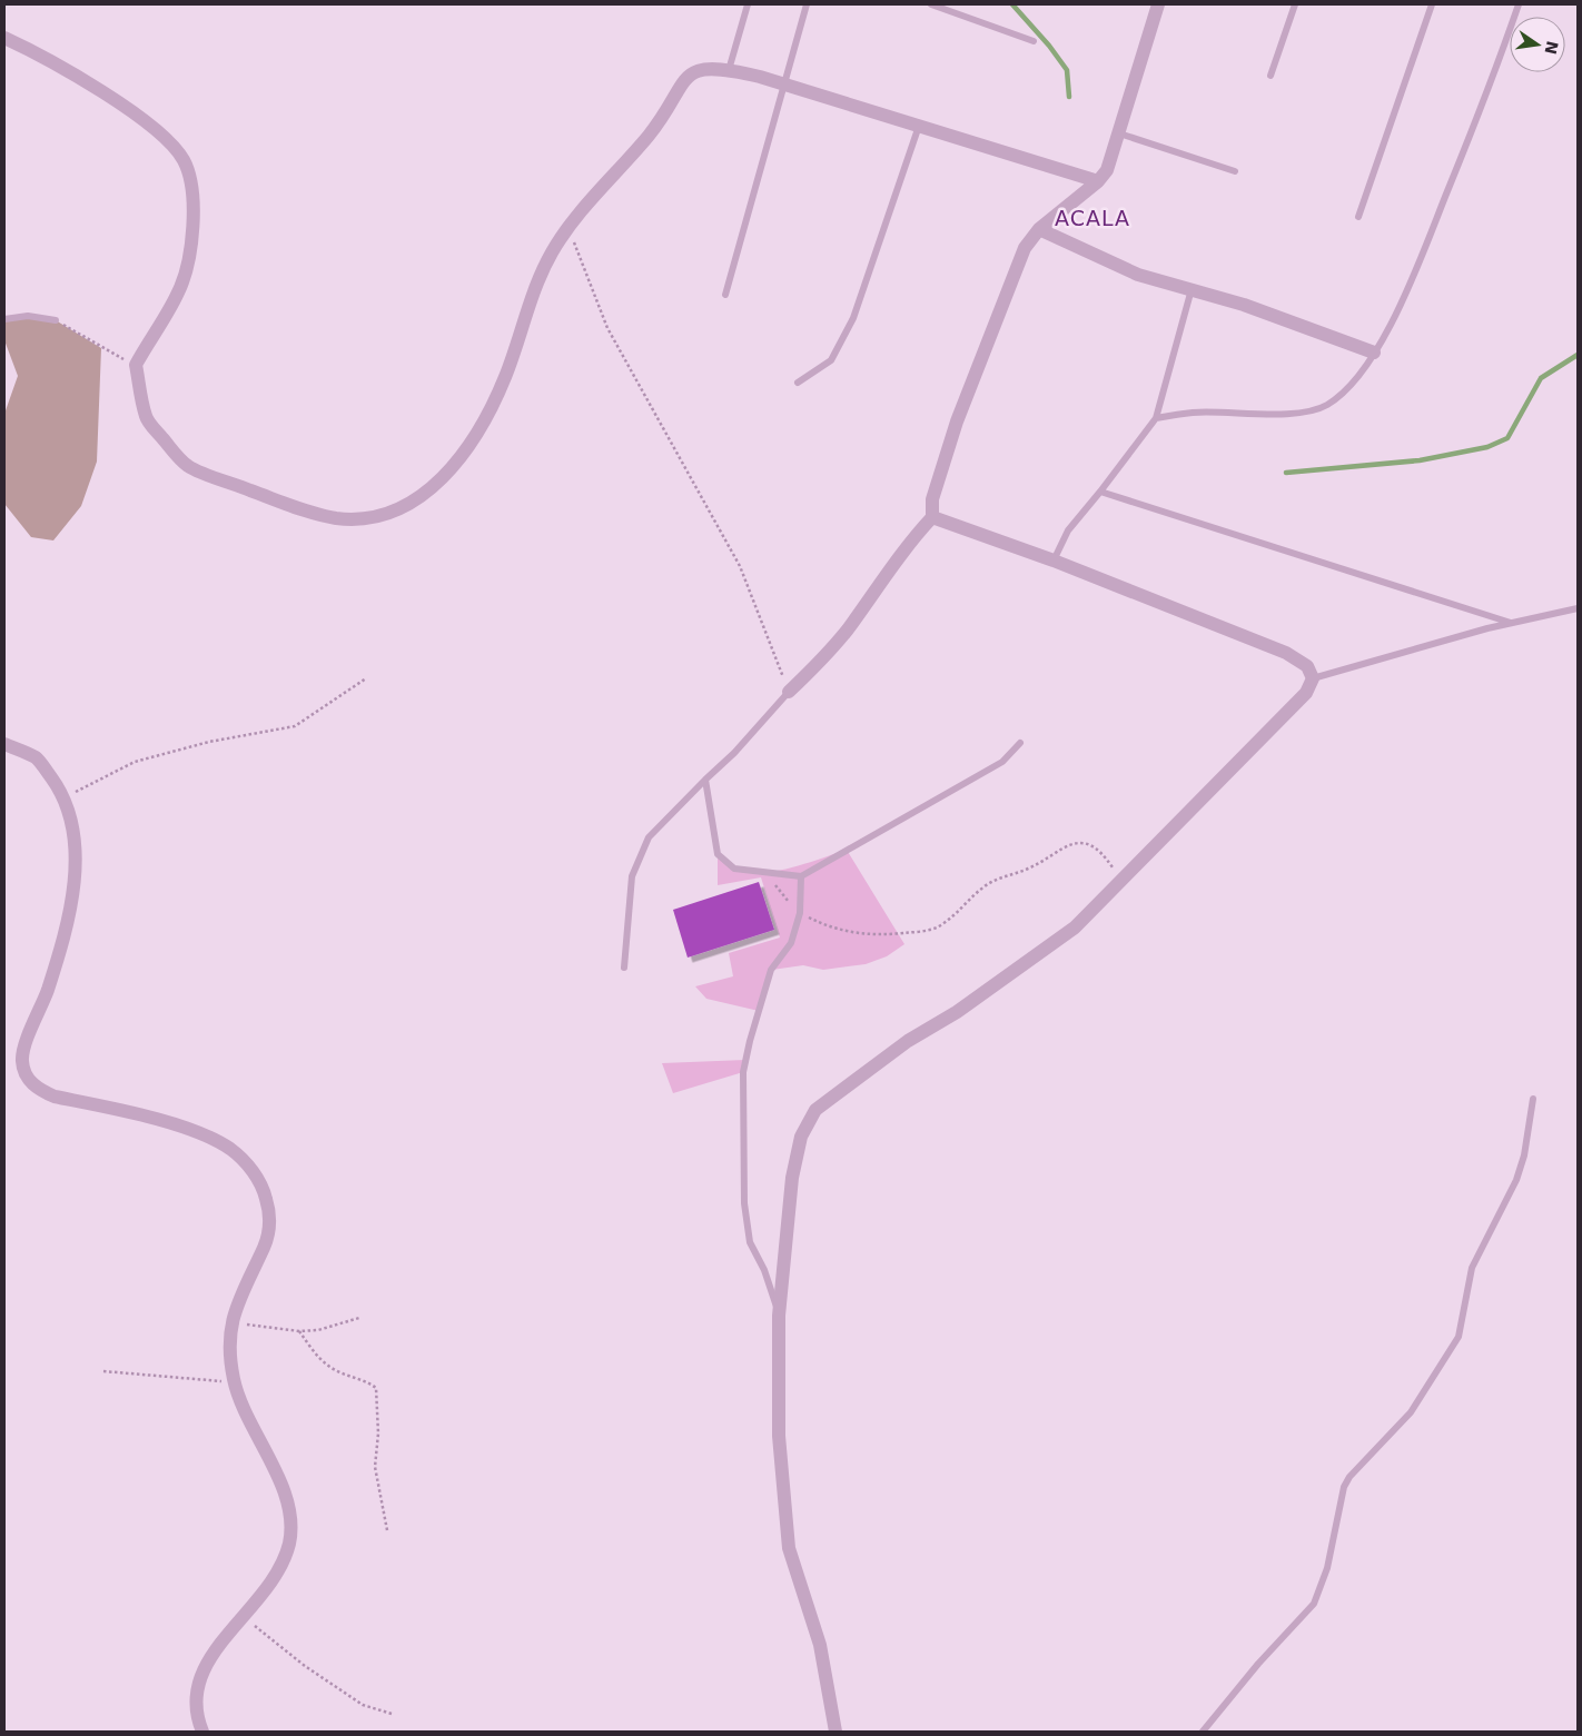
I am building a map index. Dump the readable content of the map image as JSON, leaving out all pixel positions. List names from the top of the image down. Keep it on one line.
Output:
{"districts":["ACALA"],"north":"right"}
